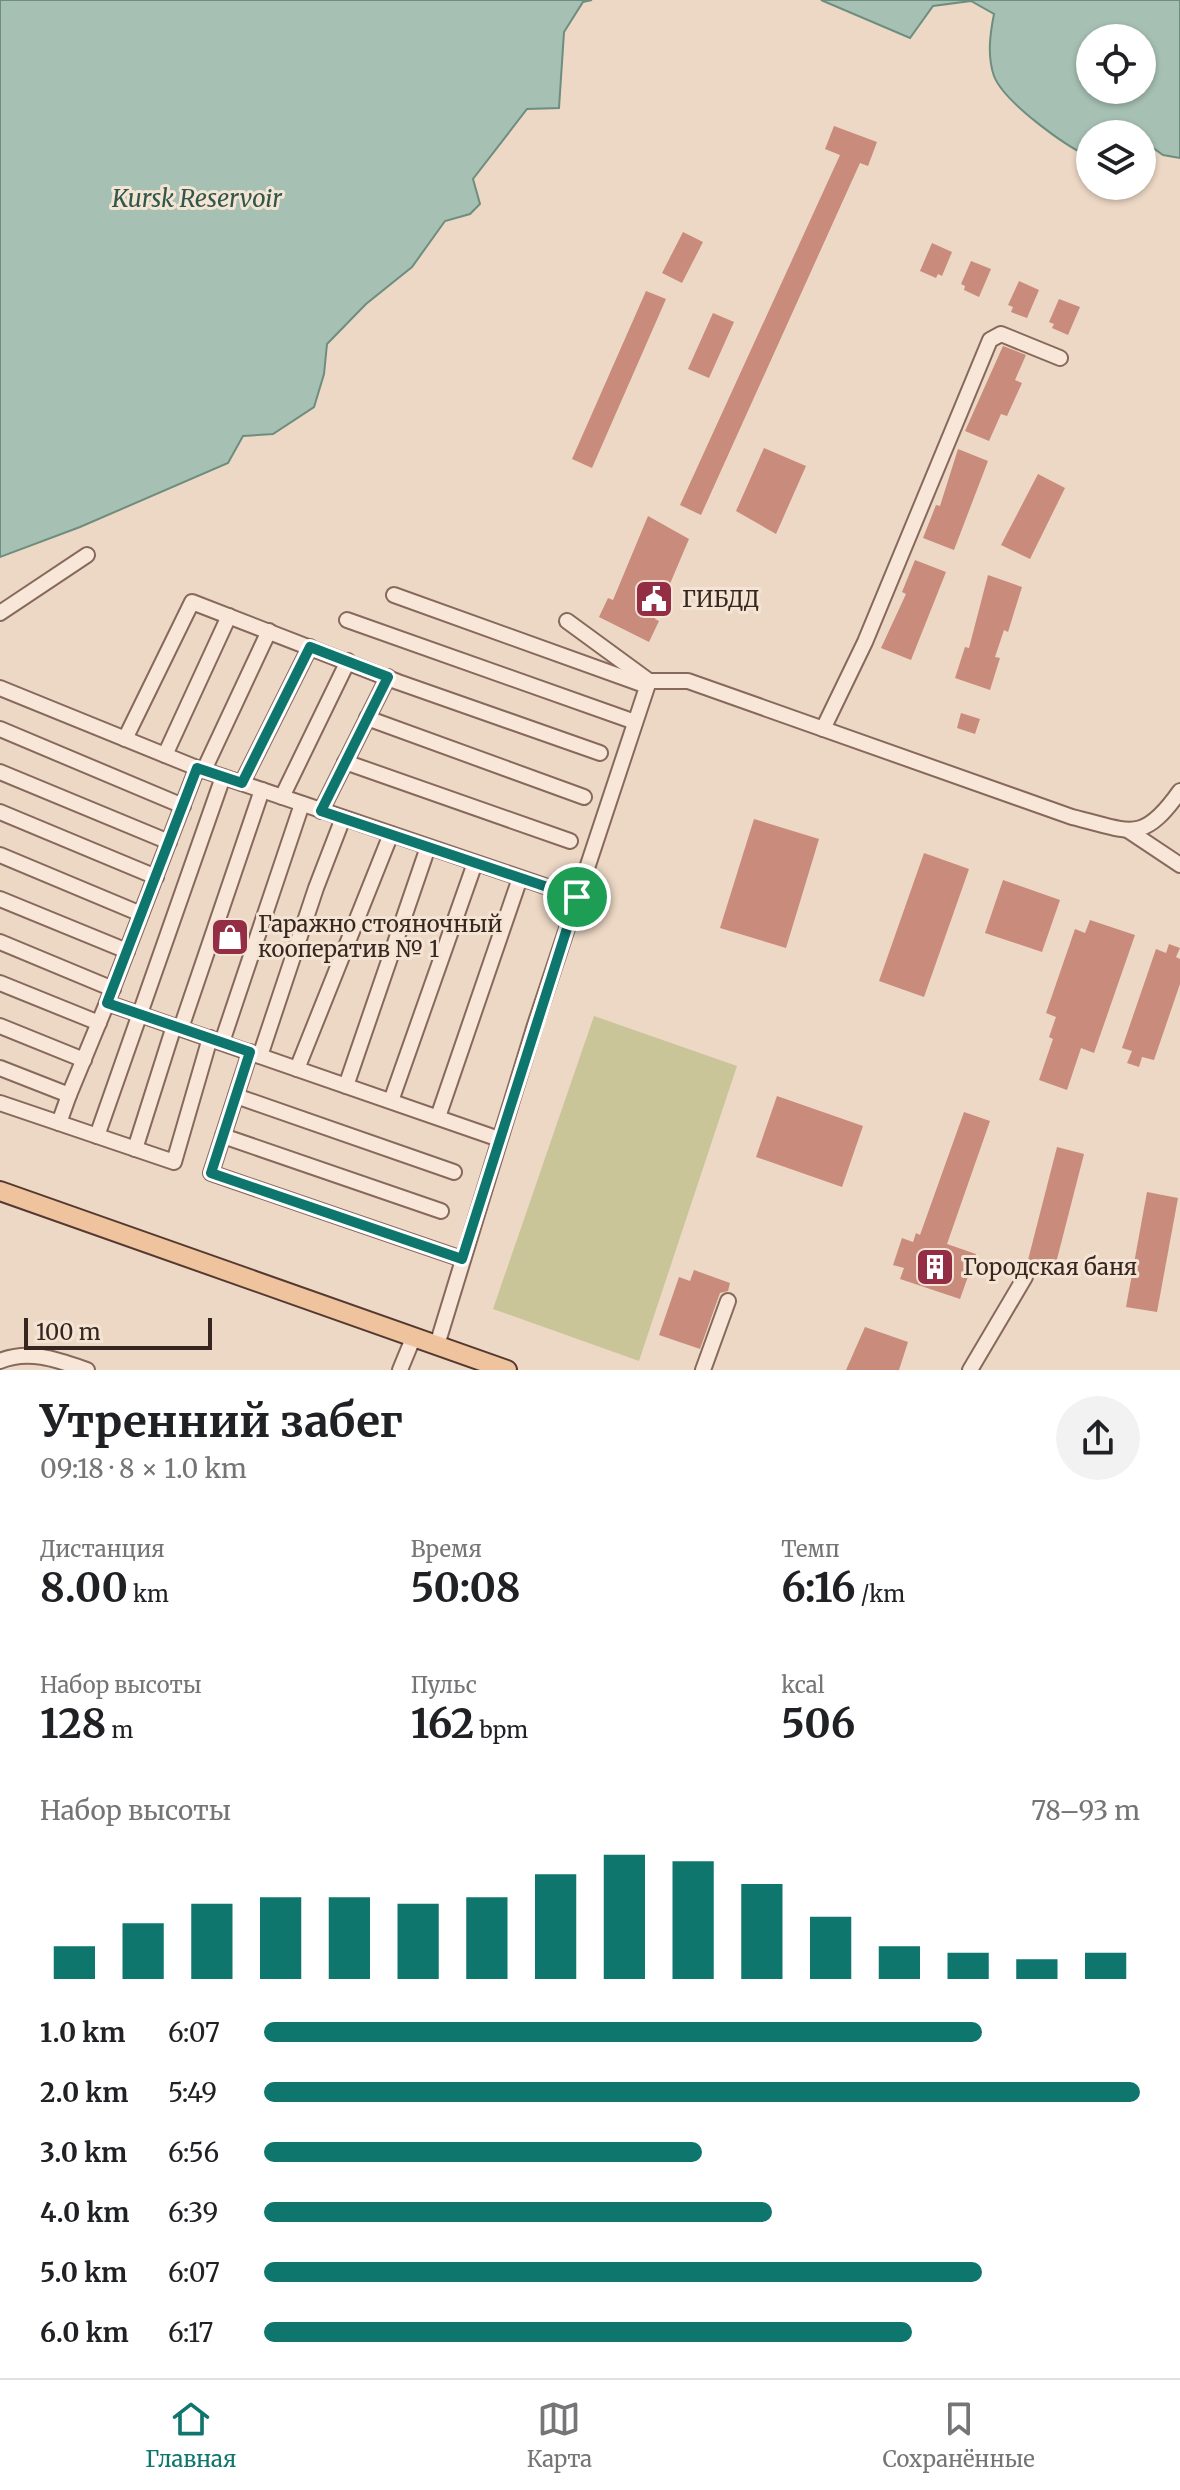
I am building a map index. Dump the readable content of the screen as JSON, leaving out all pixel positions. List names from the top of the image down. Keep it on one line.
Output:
{"water":["Kursk Reservoir"],"places":{"public building":["ГИБДД"],"shop":["Гаражно стояночный кооператив № 1"],"building":["Городская баня"]},"scale_bar":"100 m","page":{"scale":"100 m","heading":["Утренний забег","09:18 · 8 × 1.0 km"],"stats":[["Дистанция","8.00 km"],["Время","50:08"],["Темп","6:16 /km"],["Набор высоты","128 m"],["Пульс","162 bpm"],["kcal","506"]],"chart":["Набор высоты","78–93 m"],"list":[{"name":"1.0 km","note":"6:07"},{"name":"2.0 km","note":"5:49"},{"name":"3.0 km","note":"6:56"},{"name":"4.0 km","note":"6:39"},{"name":"5.0 km","note":"6:07"},{"name":"6.0 km","note":"6:17"}],"tabs":["Главная","Карта","Сохранённые"]}}
